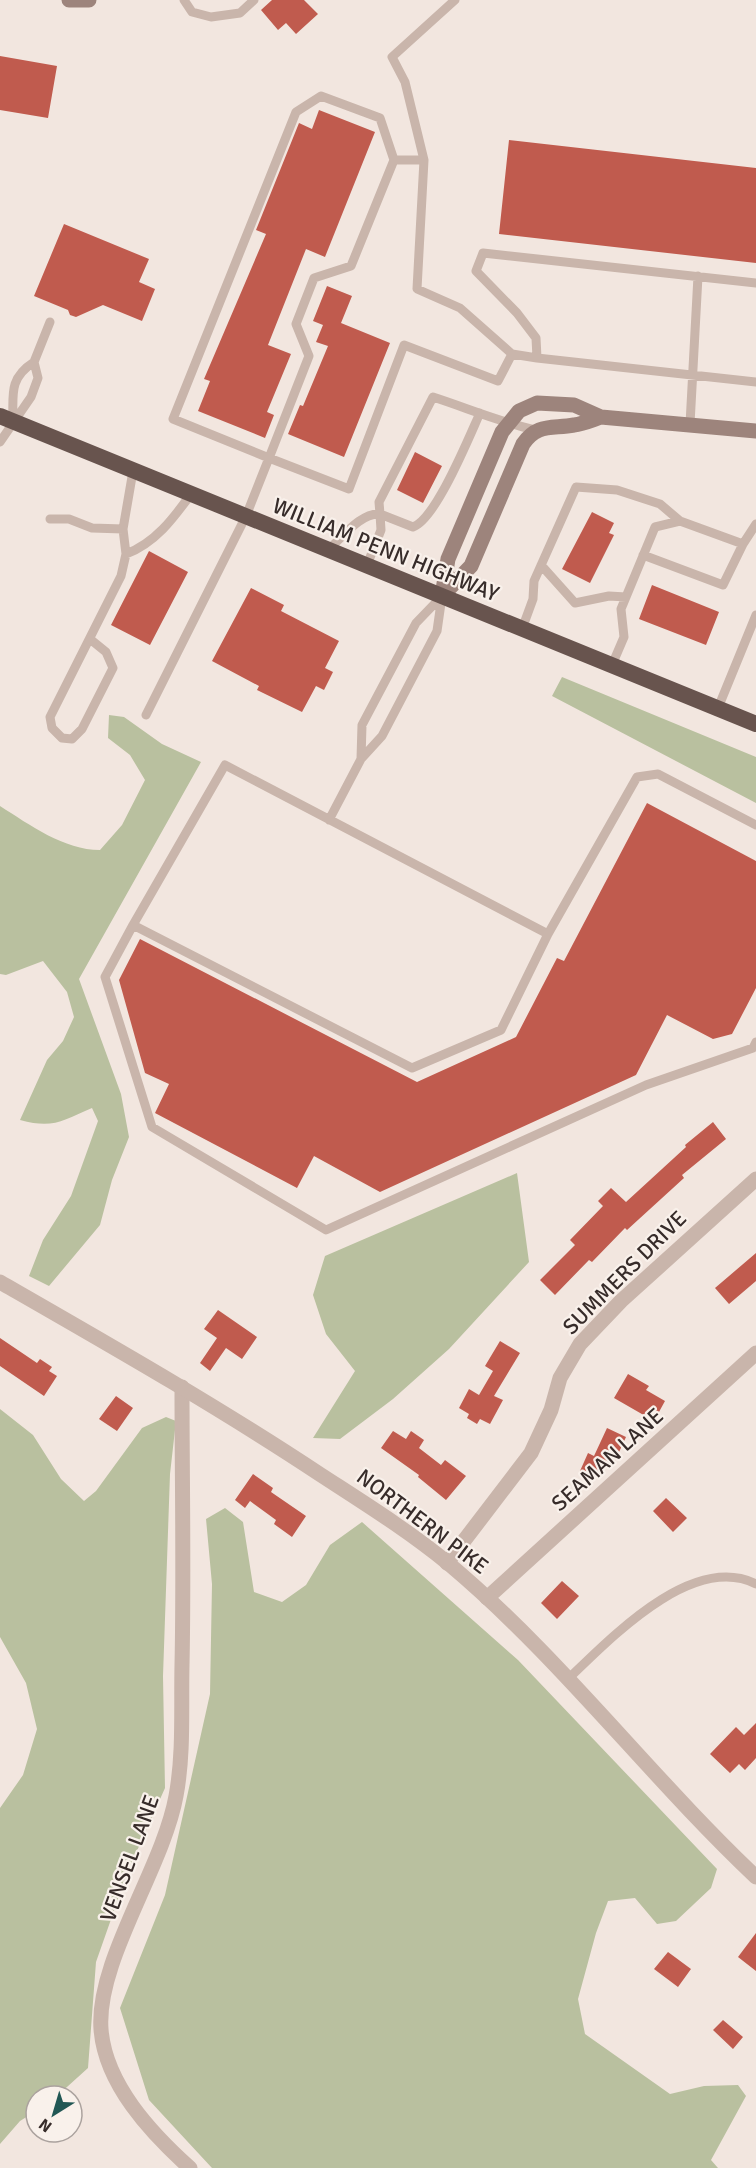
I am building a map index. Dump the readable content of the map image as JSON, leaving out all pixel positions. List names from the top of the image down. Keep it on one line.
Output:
{"streets":{"highway":["WILLIAM PENN HIGHWAY"],"street":["SUMMERS DRIVE","SEAMAN LANE","NORTHERN PIKE","VENSEL LANE"]},"crossings":[["SUMMERS DRIVE","NORTHERN PIKE"],["SEAMAN LANE","NORTHERN PIKE"],["NORTHERN PIKE","VENSEL LANE"]],"north":"bottom left"}
